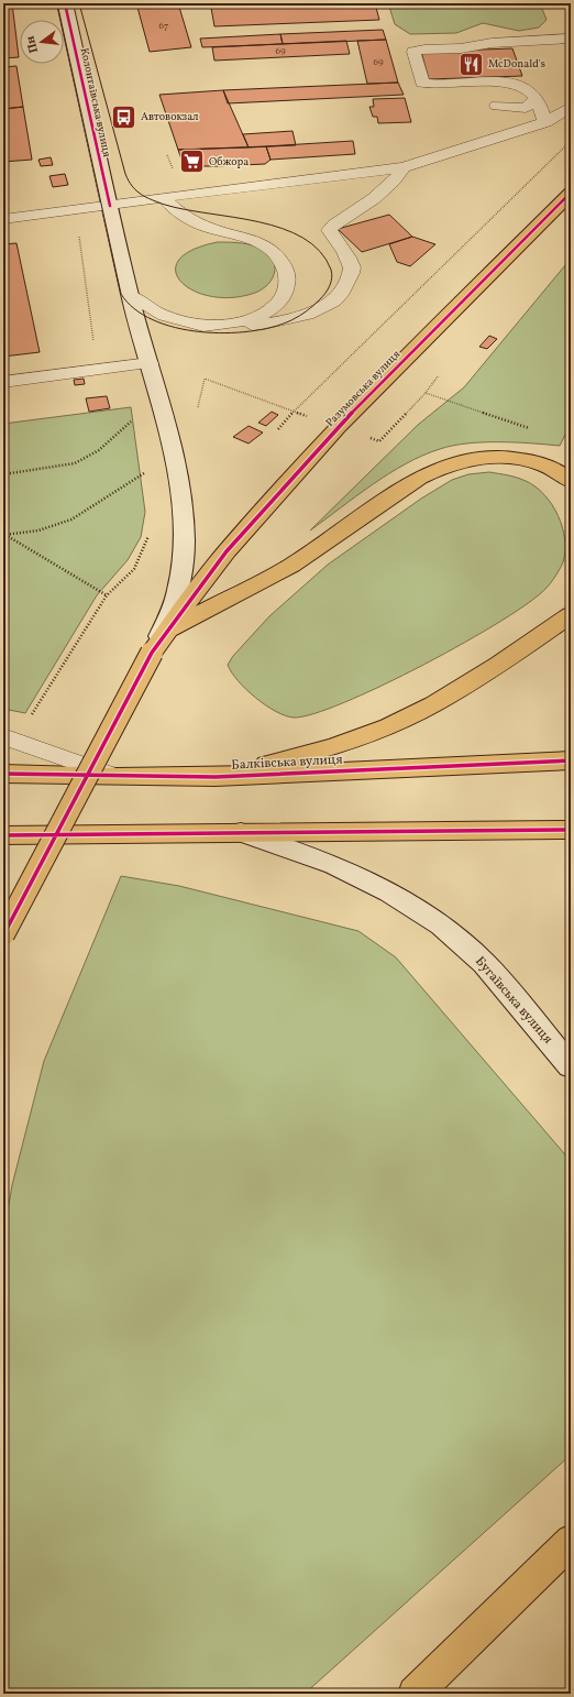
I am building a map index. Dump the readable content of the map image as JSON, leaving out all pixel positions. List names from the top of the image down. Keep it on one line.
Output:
{"streets":{"main road":["Колонтаївська вулиця","Разумовська вулиця","Балківська вулиця","Бугаївська вулиця"]},"crossings":[["Колонтаївська вулиця","Разумовська вулиця"]],"places":{"restaurant":["McDonald's"],"bus stop":["Автовокзал"],"supermarket":["Обжора"]},"house_numbers":["67","69","69"],"north":"left"}
